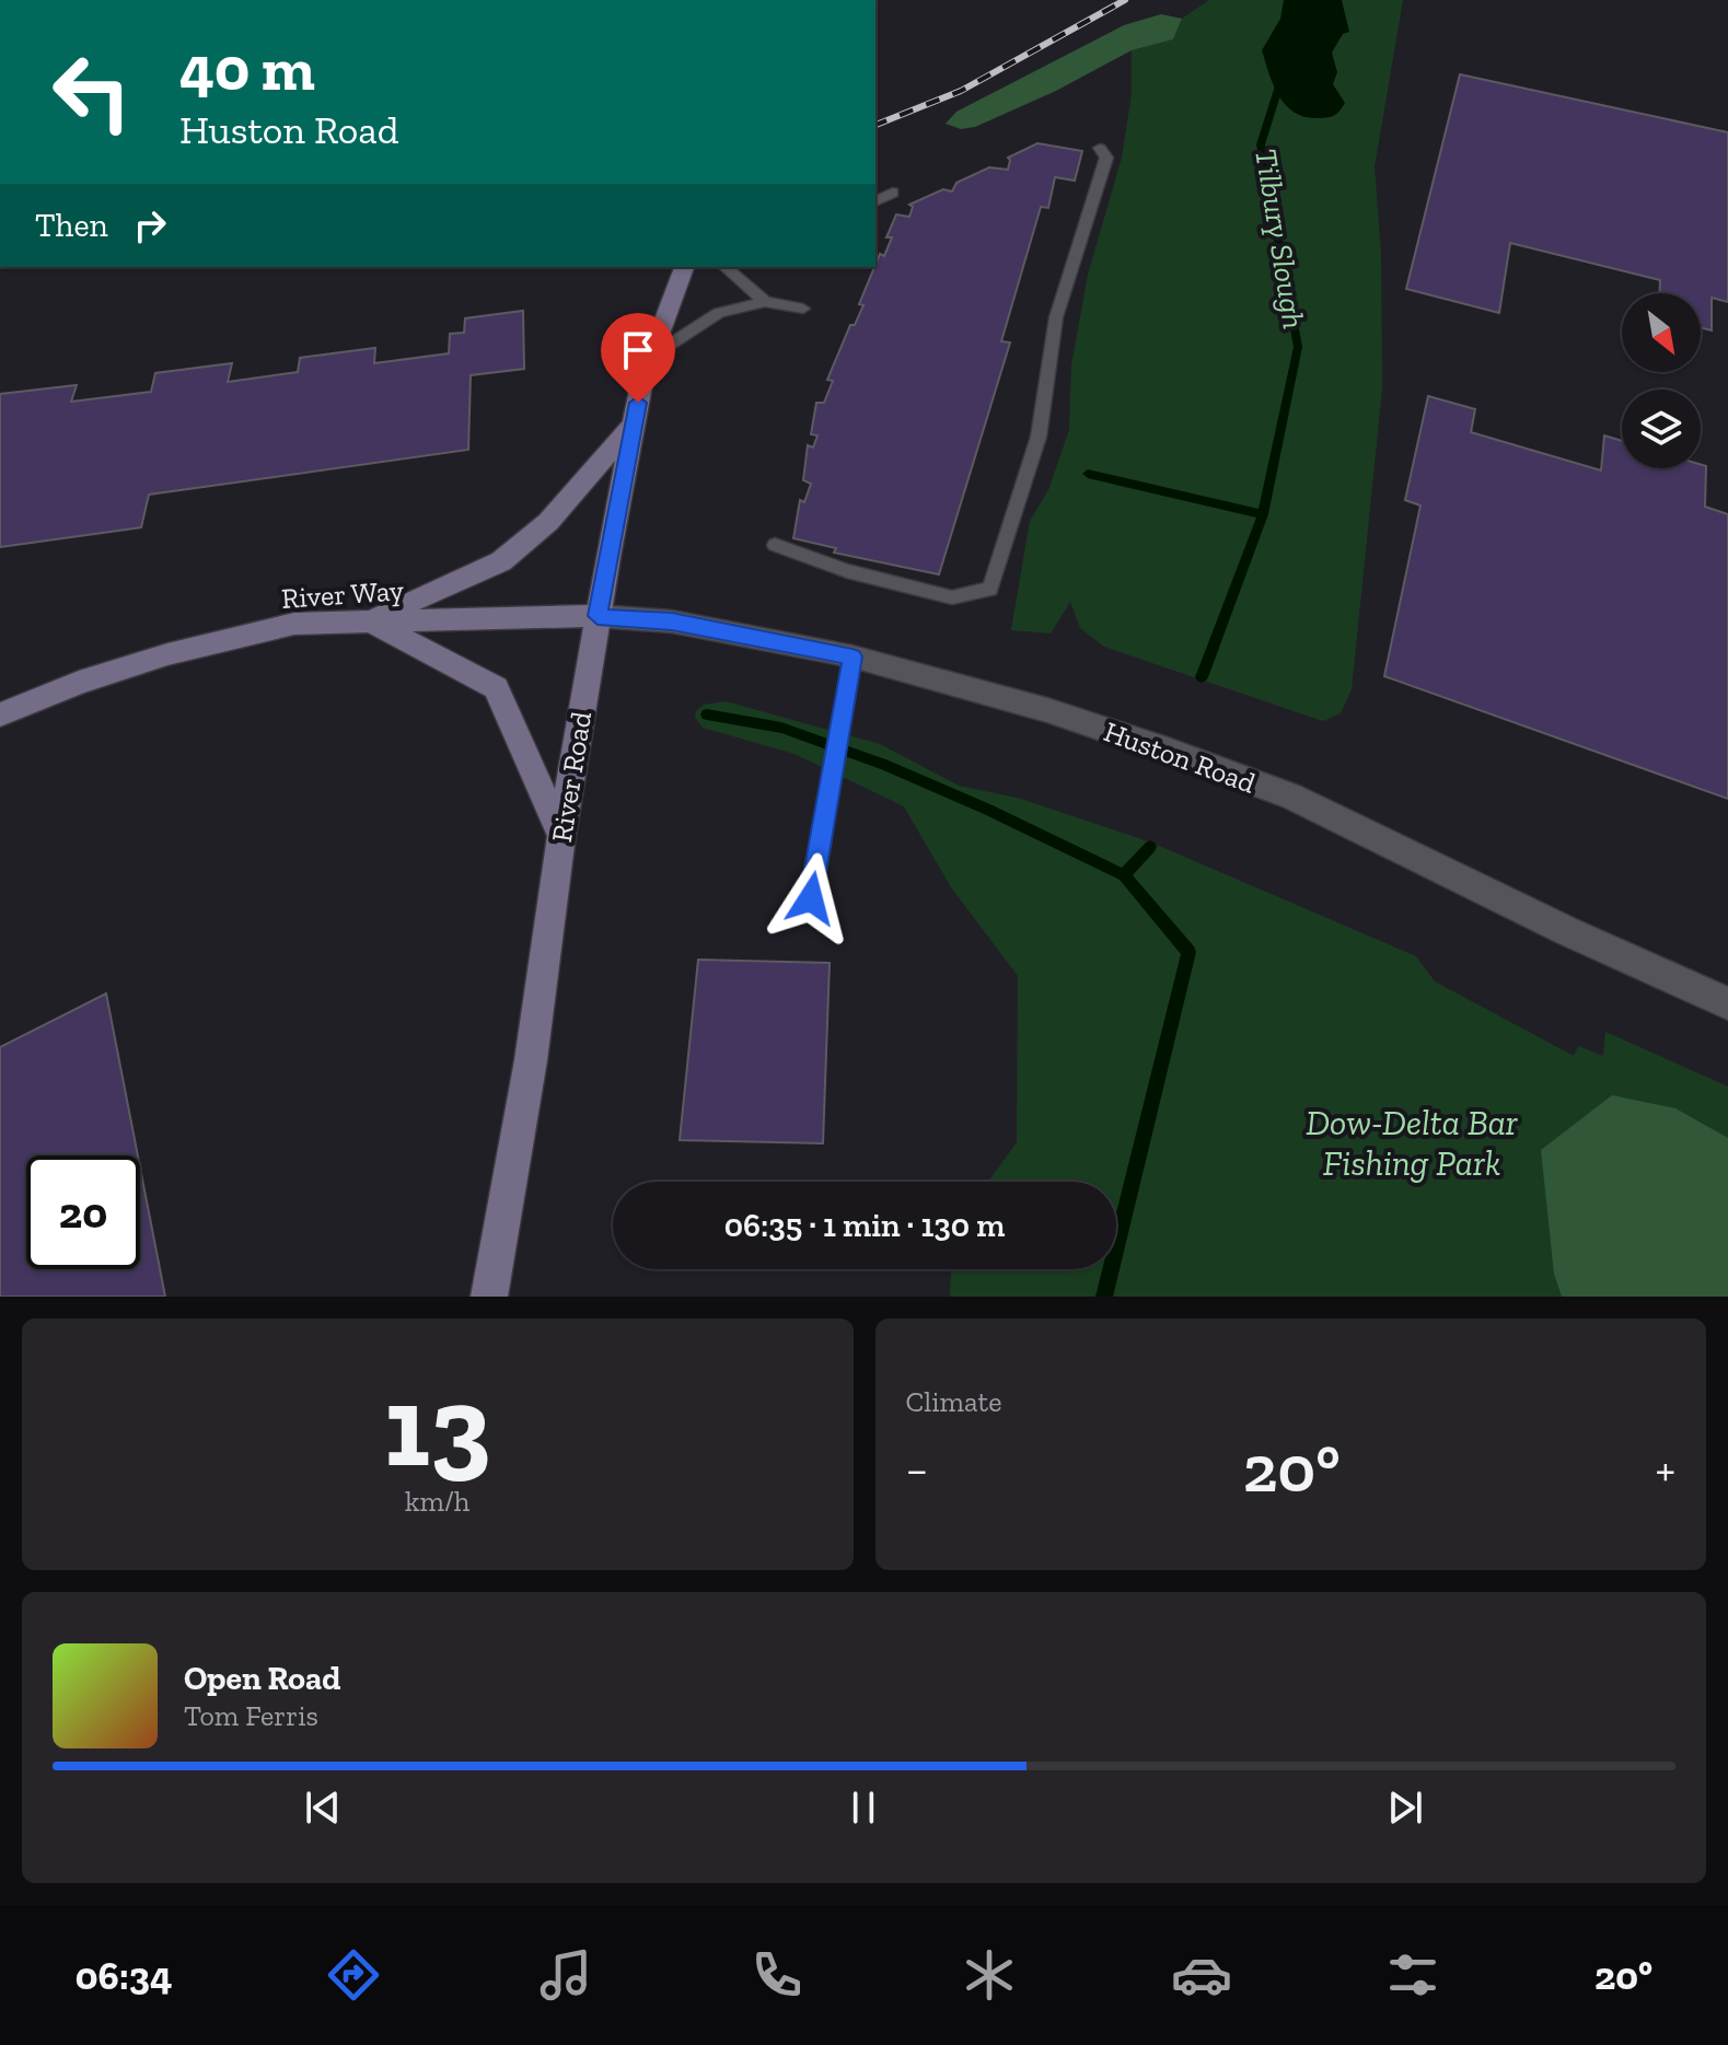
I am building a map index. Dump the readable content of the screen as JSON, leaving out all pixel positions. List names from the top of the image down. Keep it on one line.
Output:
{"streets":{"main road":["River Way","River Road"],"street":["Huston Road"]},"crossings":[["River Way","Huston Road"],["River Way","River Road"],["Huston Road","River Road"]],"water":["Tilbury Slough"],"parks":["Dow-Delta Bar Fishing Park"],"north":"bottom right","page":{"turn":["40 m","Huston Road"],"then":"Then","limit":"20","trip":"06:35 · 1 min · 130 m","tile":[["13","km/h"],"Climate"],"heat":["−","20°","+"],"song":["Open Road","Tom Ferris"],"tabs":["06:34","20°"]}}
